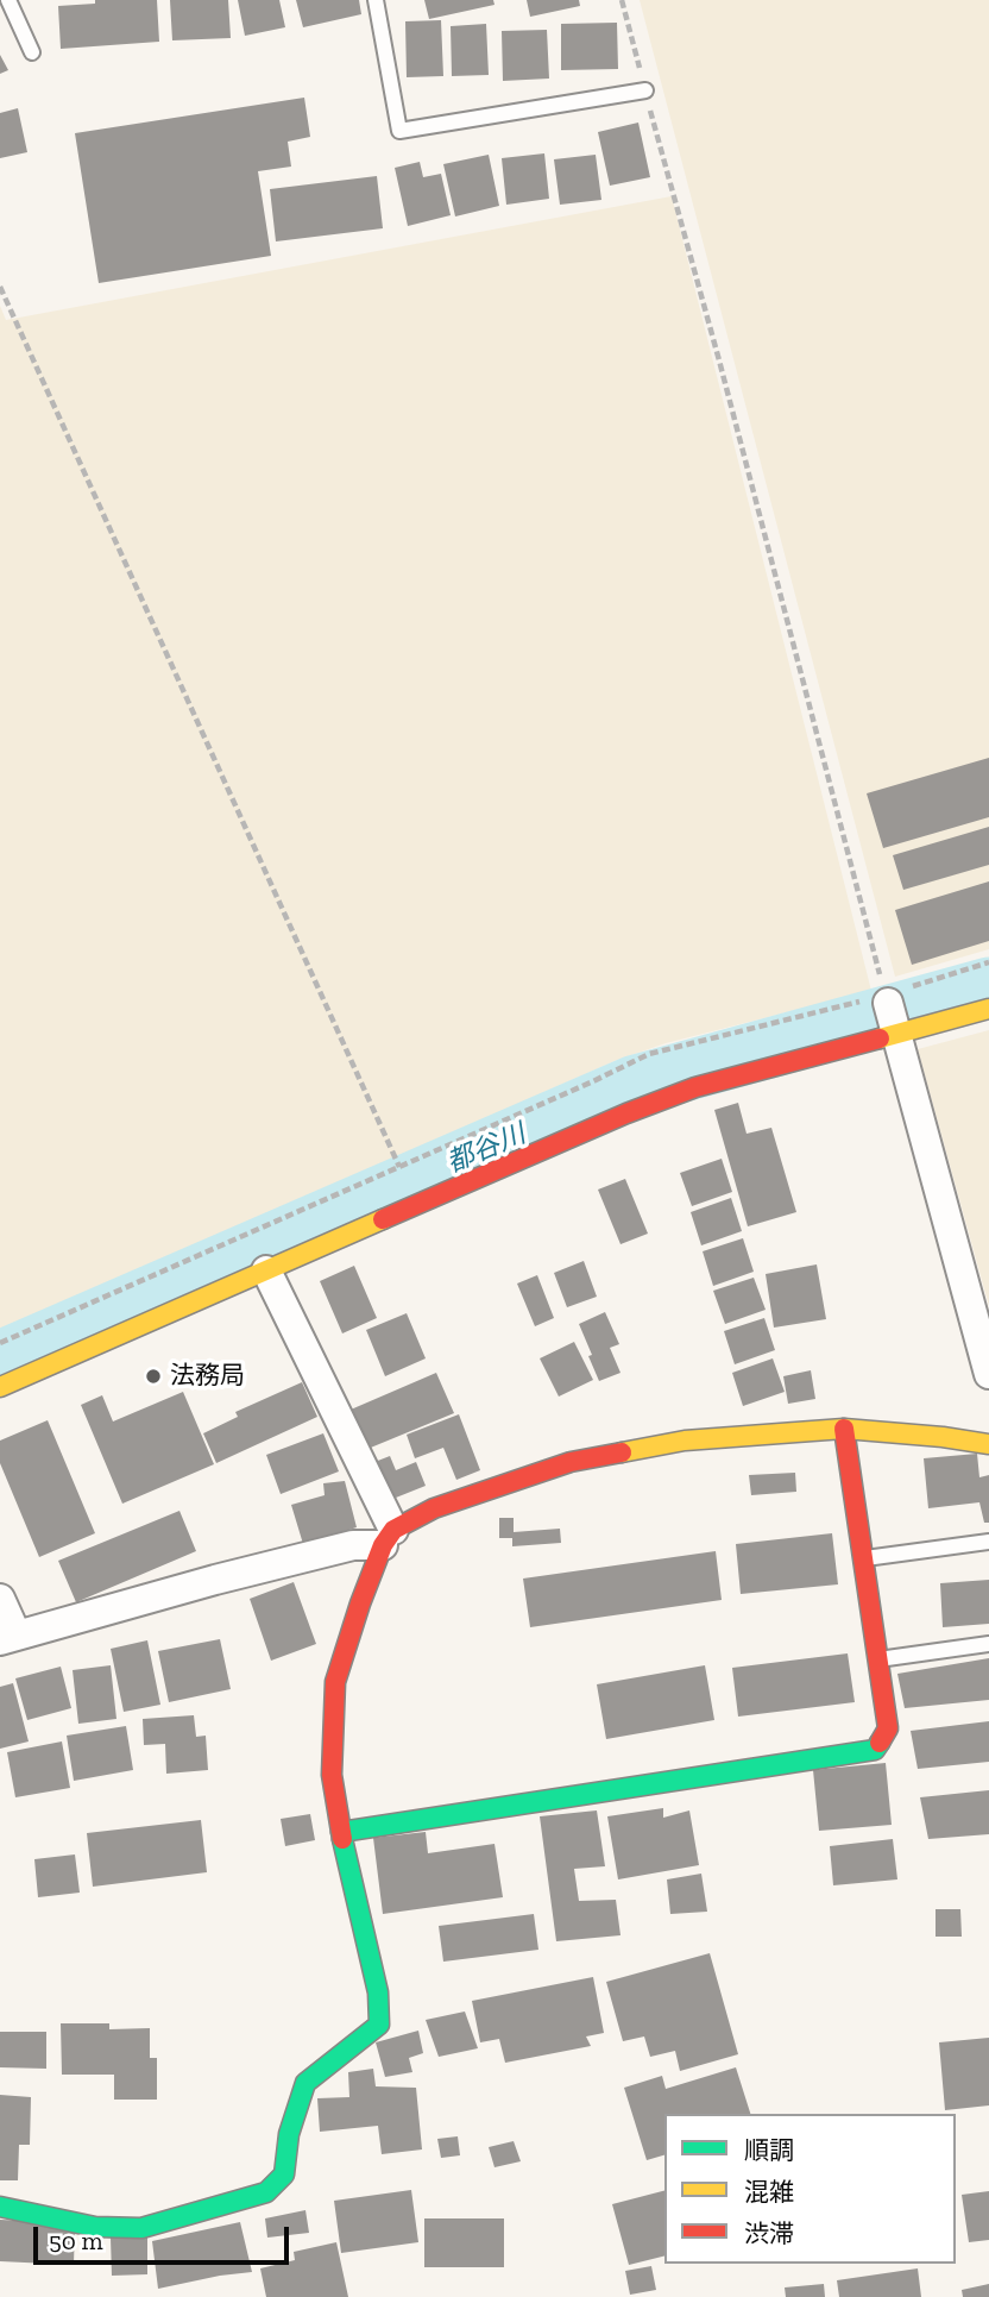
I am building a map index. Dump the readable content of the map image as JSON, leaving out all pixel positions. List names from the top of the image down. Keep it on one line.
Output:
{"water":["都谷川"],"places":["法務局"],"legend":["順調","混雑","渋滞"],"scale_bar":"50 m"}
